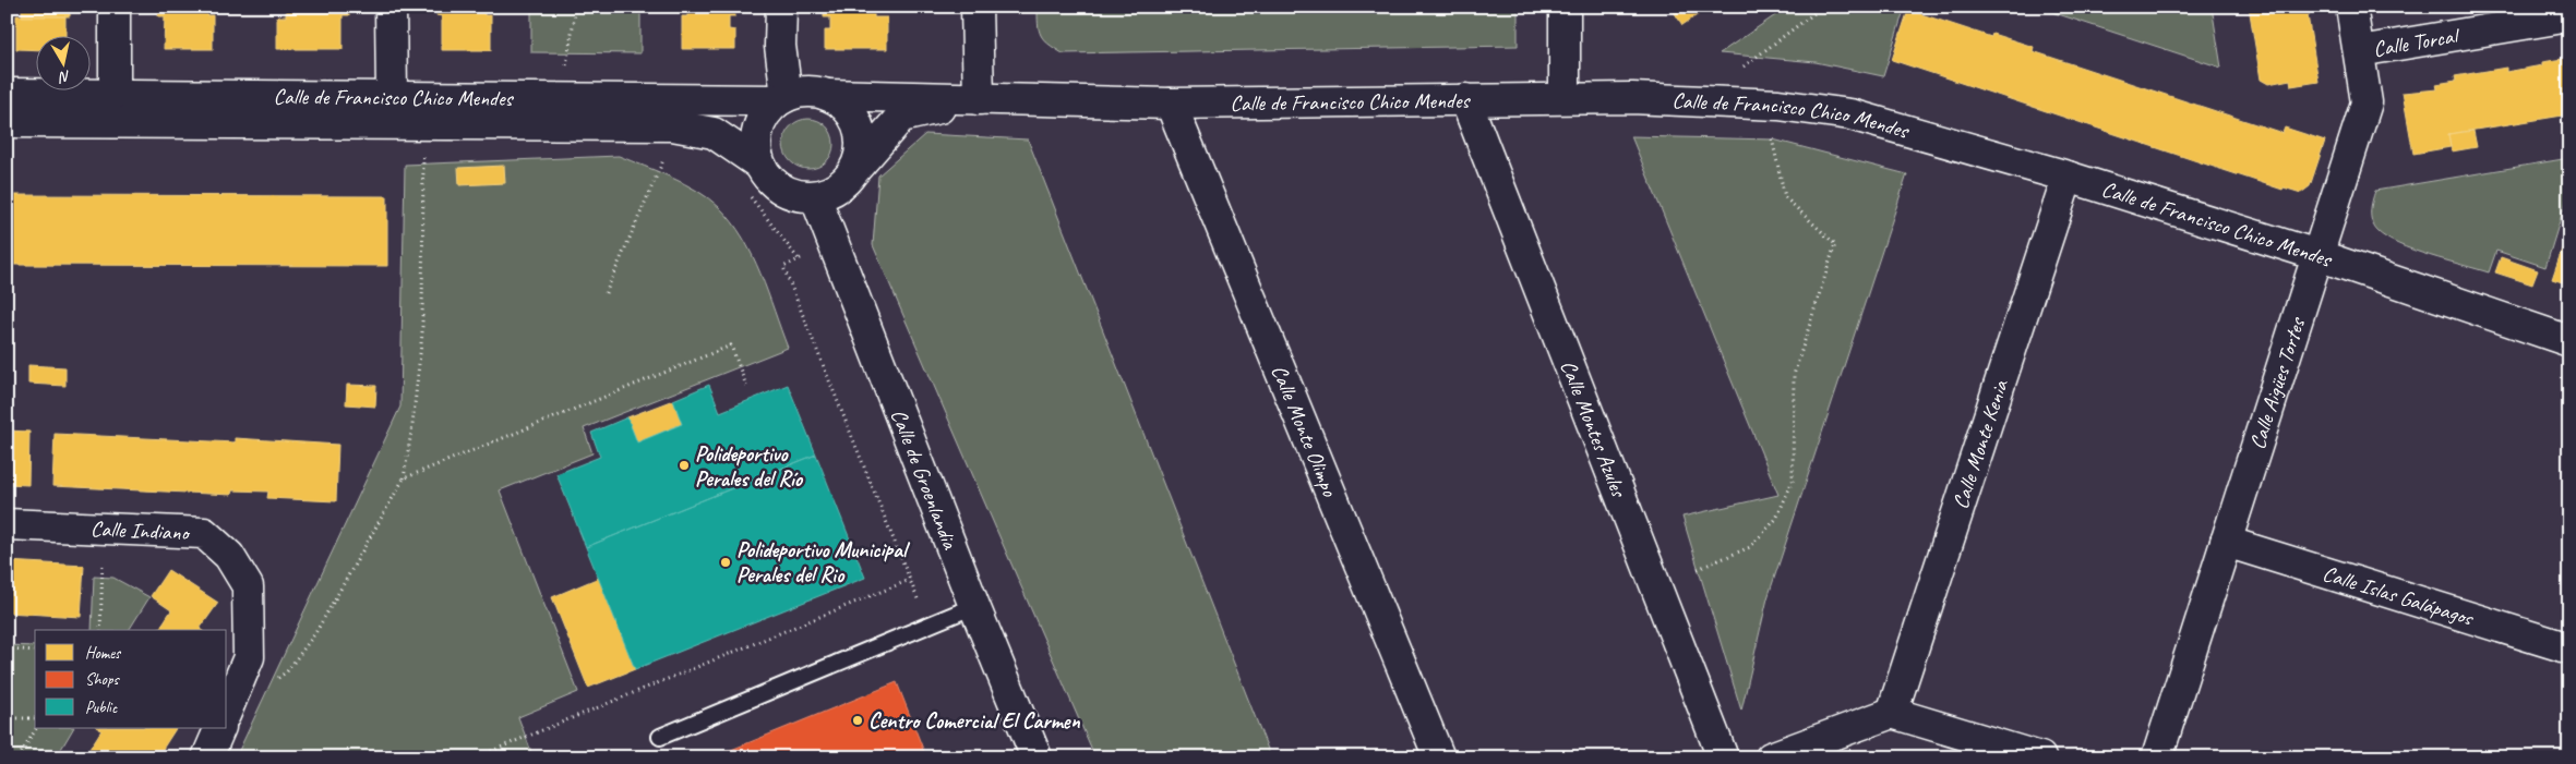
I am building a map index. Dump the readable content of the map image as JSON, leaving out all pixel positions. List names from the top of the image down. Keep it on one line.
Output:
{"streets":{"street":["Calle Torcal","Calle de Francisco Chico Mendes","Calle Aigües Tortes","Calle Montes Azules","Calle Monte Olimpo","Calle Monte Kenia","Calle de Groenlandia","Calle Indiano","Calle Islas Galápagos"]},"crossings":[["Calle Torcal","Calle Aigües Tortes"],["Calle de Francisco Chico Mendes","Calle Aigües Tortes"],["Calle de Francisco Chico Mendes","Calle Montes Azules"],["Calle de Francisco Chico Mendes","Calle Monte Olimpo"],["Calle de Francisco Chico Mendes","Calle Monte Kenia"],["Calle de Francisco Chico Mendes","Calle de Groenlandia"],["Calle Aigües Tortes","Calle Islas Galápagos"]],"places":["Polideportivo Perales del Río","Polideportivo Municipal Perales del Rio","Centro Comercial El Carmen"],"legend":["Homes","Shops","Public"],"north":"bottom"}
